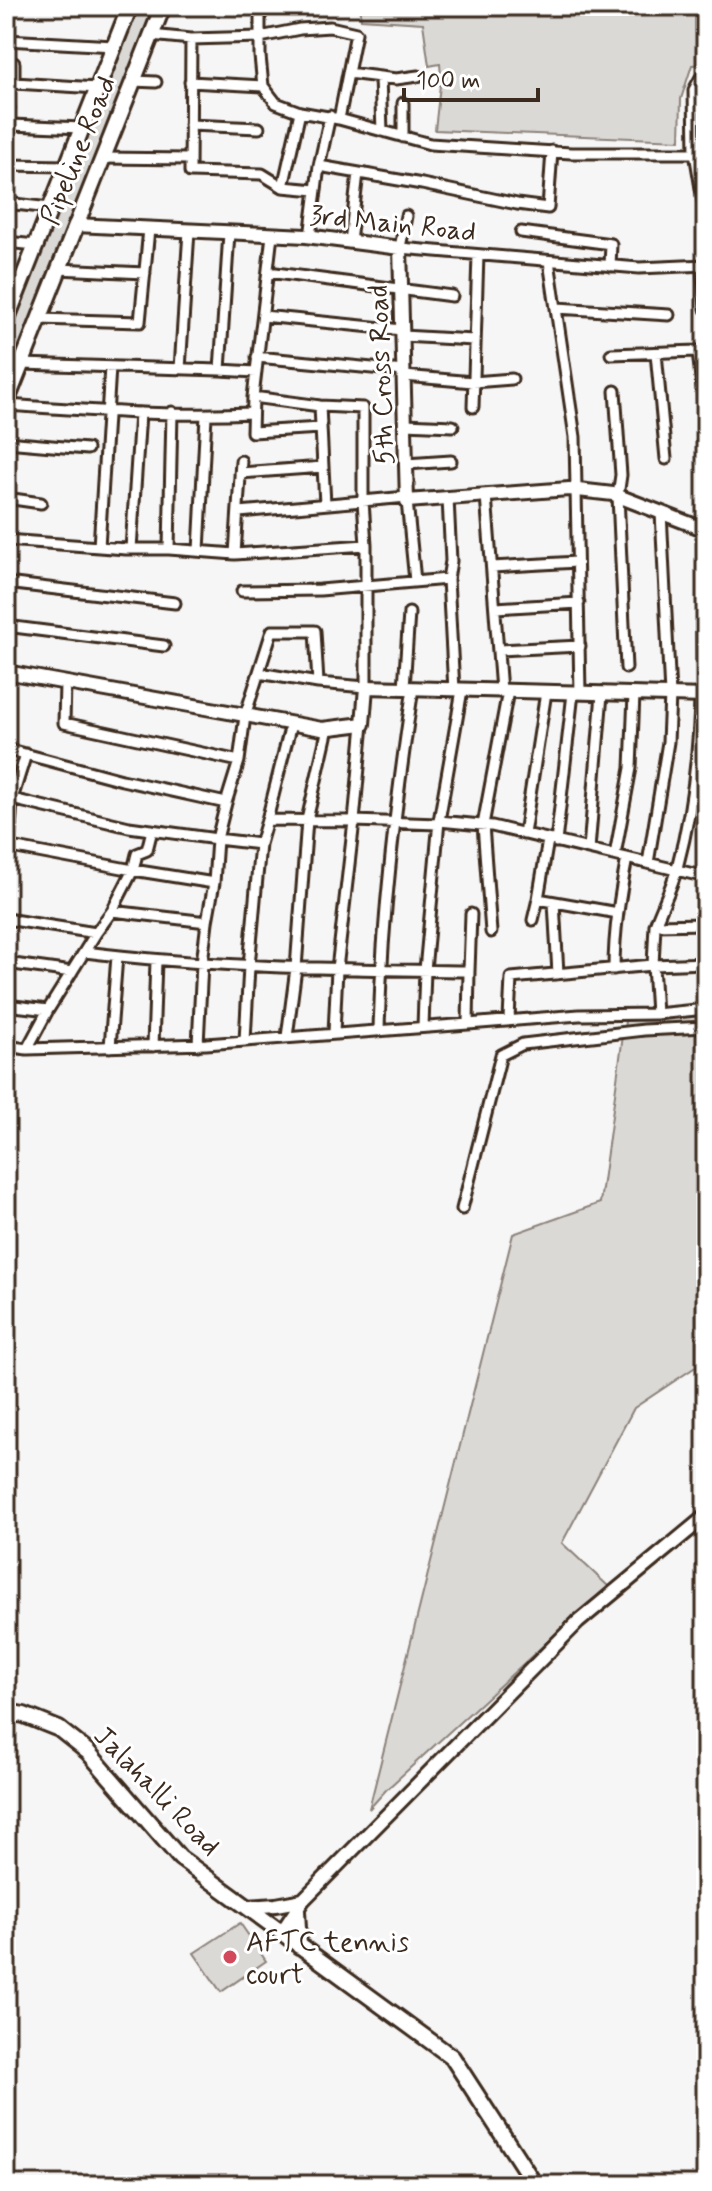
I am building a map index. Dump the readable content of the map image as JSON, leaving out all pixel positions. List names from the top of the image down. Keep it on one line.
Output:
{"streets":{"main road":["Pipeline Road","Jalahalli Road"],"street":["3rd Main Road","5th Cross Road"]},"crossings":[["Pipeline Road","3rd Main Road"],["3rd Main Road","5th Cross Road"]],"places":["AFTC tennis court"],"scale_bar":"100 m"}
